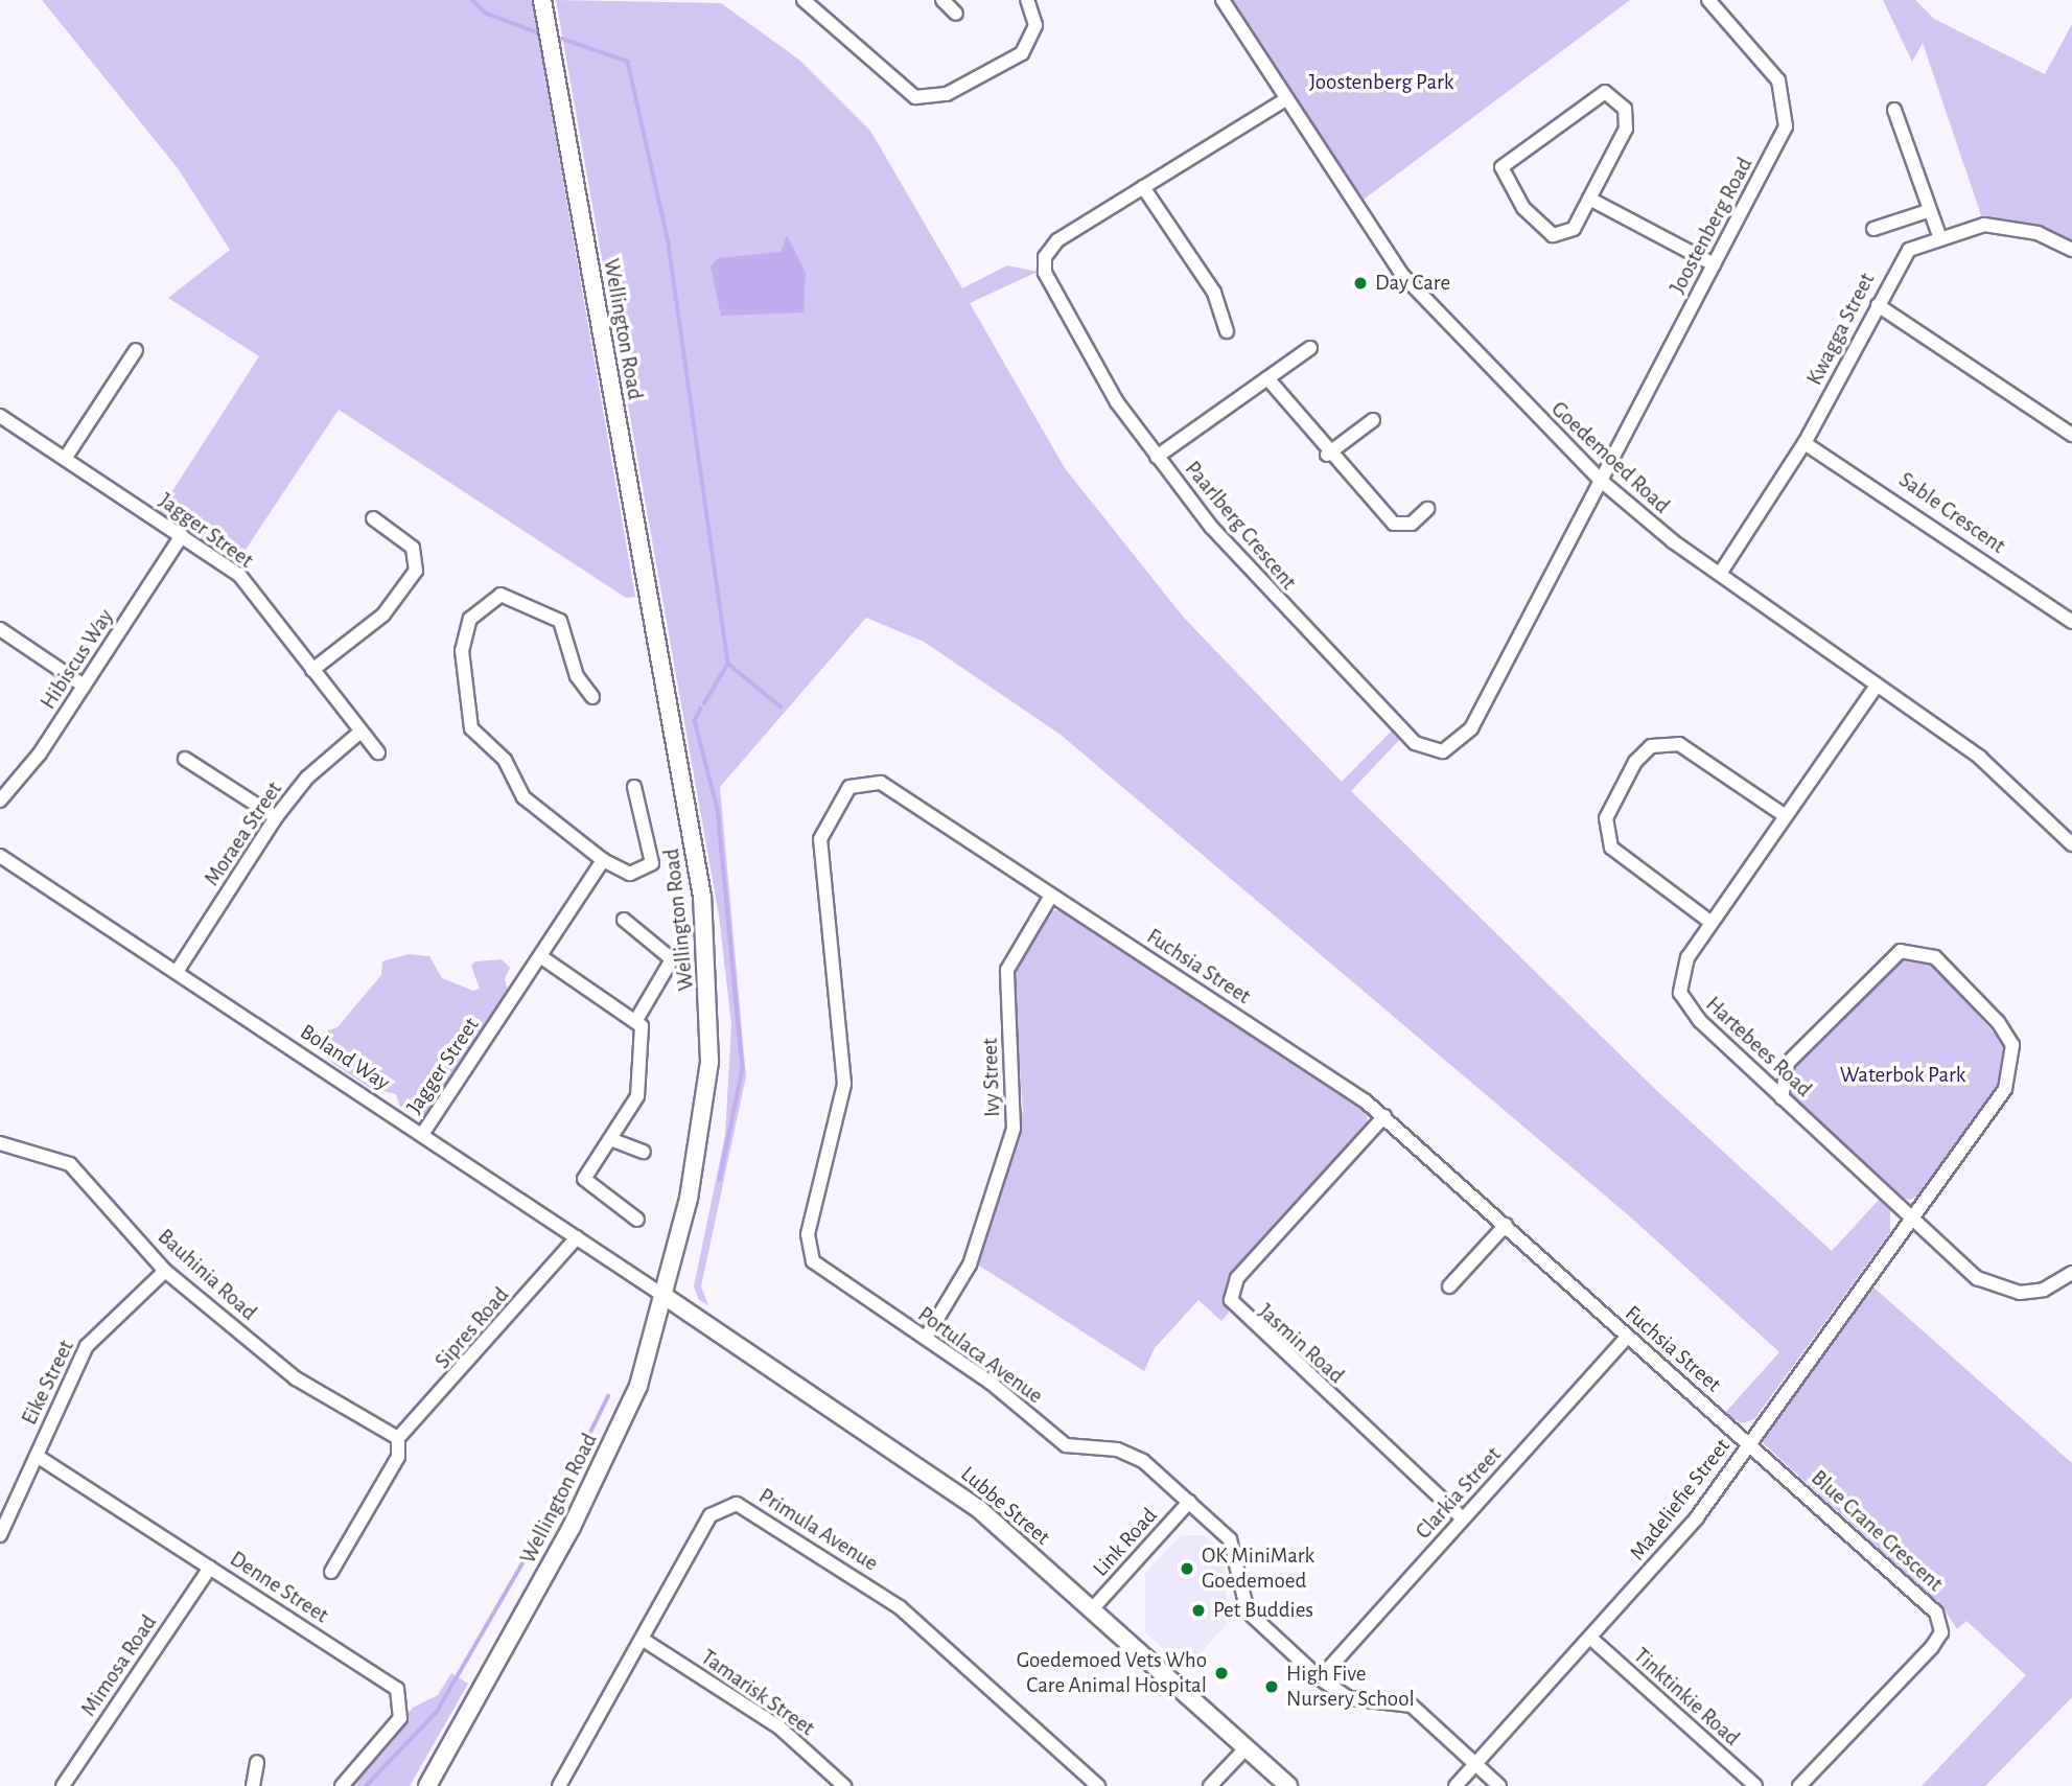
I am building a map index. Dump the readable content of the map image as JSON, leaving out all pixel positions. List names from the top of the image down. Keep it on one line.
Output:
{"streets":{"main road":["Wellington Road","Lubbe Street"],"street":["Joostenberg Road","Kwagga Street","Goedemoed Road","Sable Crescent","Paarlberg Crescent","Jagger Street","Hibiscus Way","Moraea Street","Fuchsia Street","Hartebees Road","Boland Way","Ivy Street","Bauhinia Road","Sipres Road","Jasmin Road","Portulaca Avenue","Eike Street","Clarkia Street","Madeliefie Street","Primula Avenue","Blue Crane Crescent","Link Road","Denne Street","Mimosa Road","Tamarisk Street","Tinktinkie Road"]},"crossings":[["Joostenberg Road","Goedemoed Road"],["Joostenberg Road","Paarlberg Crescent"],["Wellington Road","Boland Way"],["Wellington Road","Lubbe Street"],["Kwagga Street","Goedemoed Road"],["Kwagga Street","Sable Crescent"],["Goedemoed Road","Paarlberg Crescent"],["Goedemoed Road","Hartebees Road"],["Jagger Street","Hibiscus Way"],["Jagger Street","Moraea Street"],["Jagger Street","Boland Way"],["Moraea Street","Boland Way"],["Fuchsia Street","Ivy Street"],["Fuchsia Street","Jasmin Road"],["Fuchsia Street","Portulaca Avenue"],["Fuchsia Street","Clarkia Street"],["Fuchsia Street","Madeliefie Street"],["Fuchsia Street","Blue Crane Crescent"],["Hartebees Road","Madeliefie Street"],["Boland Way","Sipres Road"],["Boland Way","Lubbe Street"],["Ivy Street","Portulaca Avenue"],["Bauhinia Road","Sipres Road"],["Bauhinia Road","Eike Street"],["Jasmin Road","Clarkia Street"],["Portulaca Avenue","Clarkia Street"],["Portulaca Avenue","Madeliefie Street"],["Portulaca Avenue","Link Road"],["Eike Street","Denne Street"],["Madeliefie Street","Blue Crane Crescent"],["Madeliefie Street","Tinktinkie Road"],["Lubbe Street","Link Road"],["Primula Avenue","Tamarisk Street"],["Denne Street","Mimosa Road"]],"parks":["Joostenberg Park","Waterbok Park"],"places":["Day Care","OK MiniMark Goedemoed","Pet Buddies","Goedemoed Vets Who Care Animal Hospital","High Five Nursery School"]}
